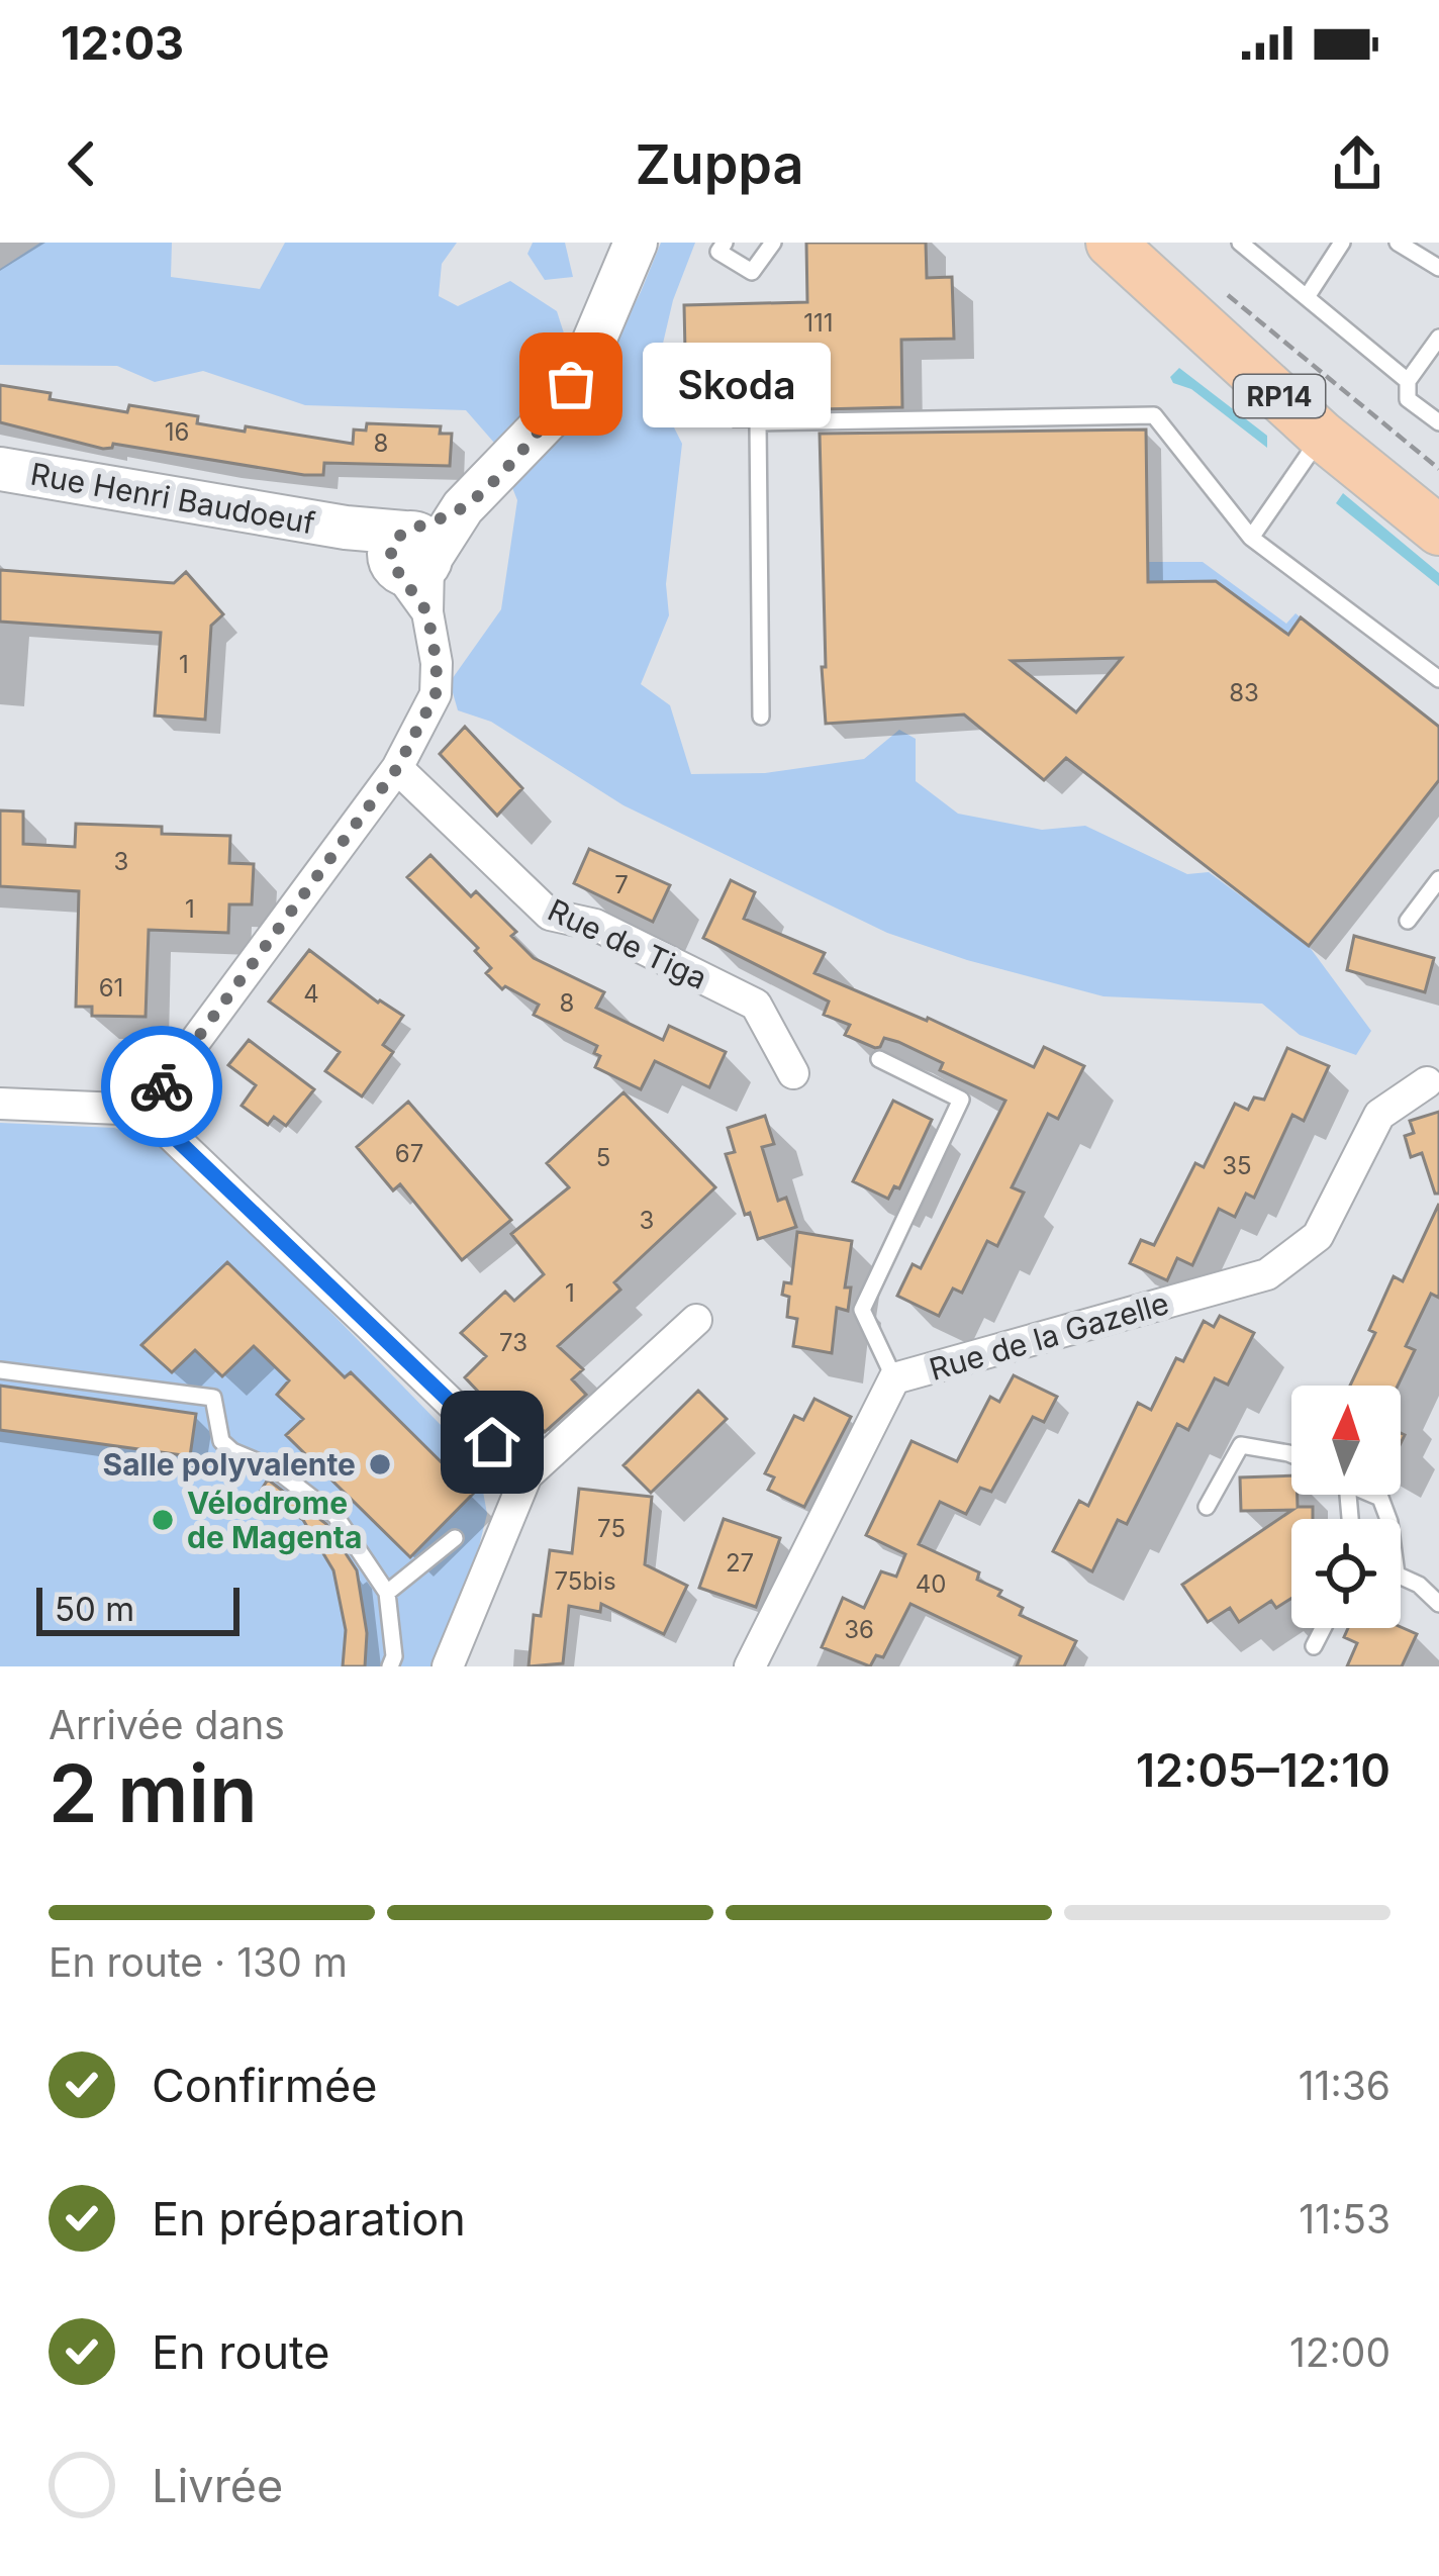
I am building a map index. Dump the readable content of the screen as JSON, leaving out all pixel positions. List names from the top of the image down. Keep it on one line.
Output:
{"streets":{"main road":["RP14"],"street":["Rue Henri Baudoeuf","Rue de Tiga","Rue de la Gazelle"]},"places":["Skoda","Salle polyvalente","Vélodrome de Magenta"],"house_numbers":["111","16","8","1","83","3","7","1","61","4","8","67","5","35","3","1","73","75","27","75bis","40","36"],"scale_bar":"50 m","north":"top","page":{"status":"12:03","header":"Zuppa","bubble":"Skoda","scale":"50 m","heading":["2 min","Arrivée dans","12:05–12:10"],"bar":"En route · 130 m","list":[["Confirmée","11:36"],["En préparation","11:53"],["En route","12:00"],"Livrée"]}}
